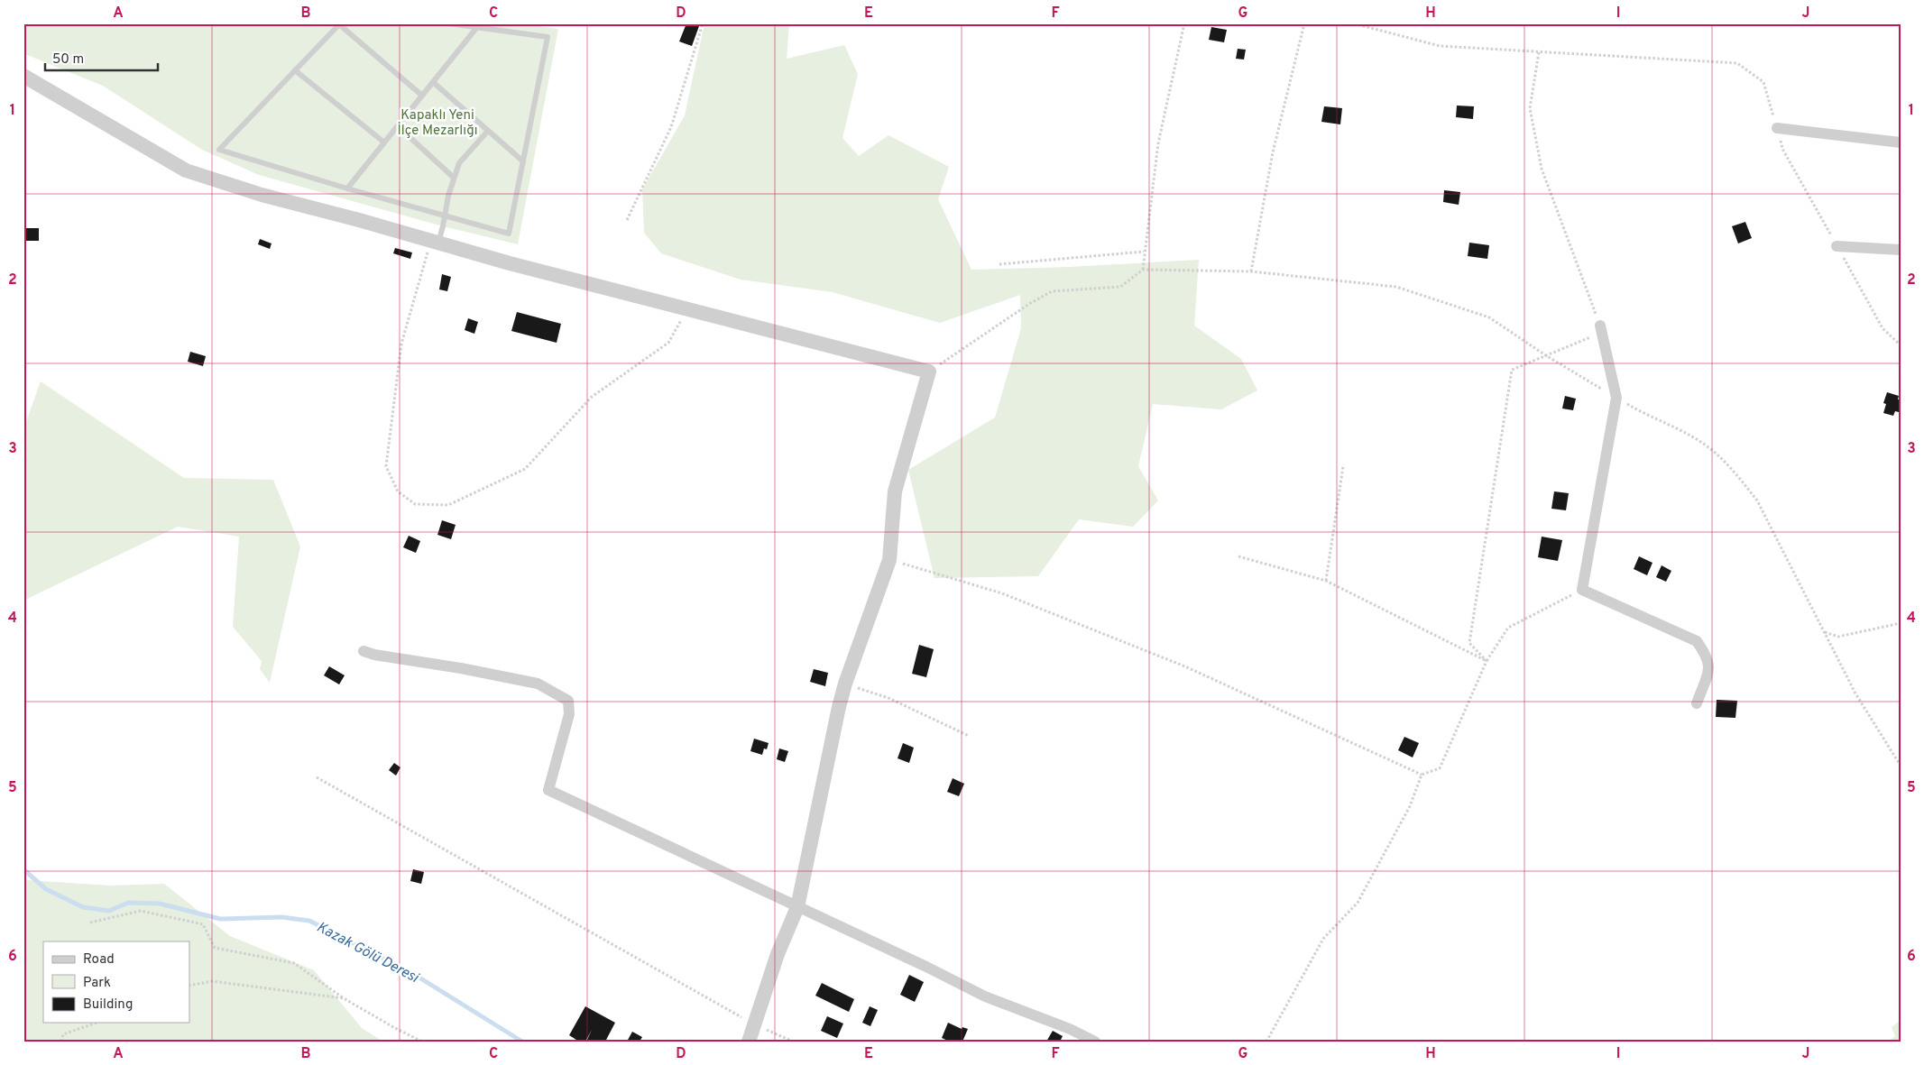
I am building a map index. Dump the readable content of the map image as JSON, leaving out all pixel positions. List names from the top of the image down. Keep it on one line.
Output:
{"water":["Kazak Gölü Deresi"],"parks":["Kapaklı Yeni İlçe Mezarlığı"],"legend":["Road","Park","Building"],"scale_bar":"50 m","grid":{"columns":["A","B","C","D","E","F","G","H","I","J"],"rows":["1","2","3","4","5","6"]}}
